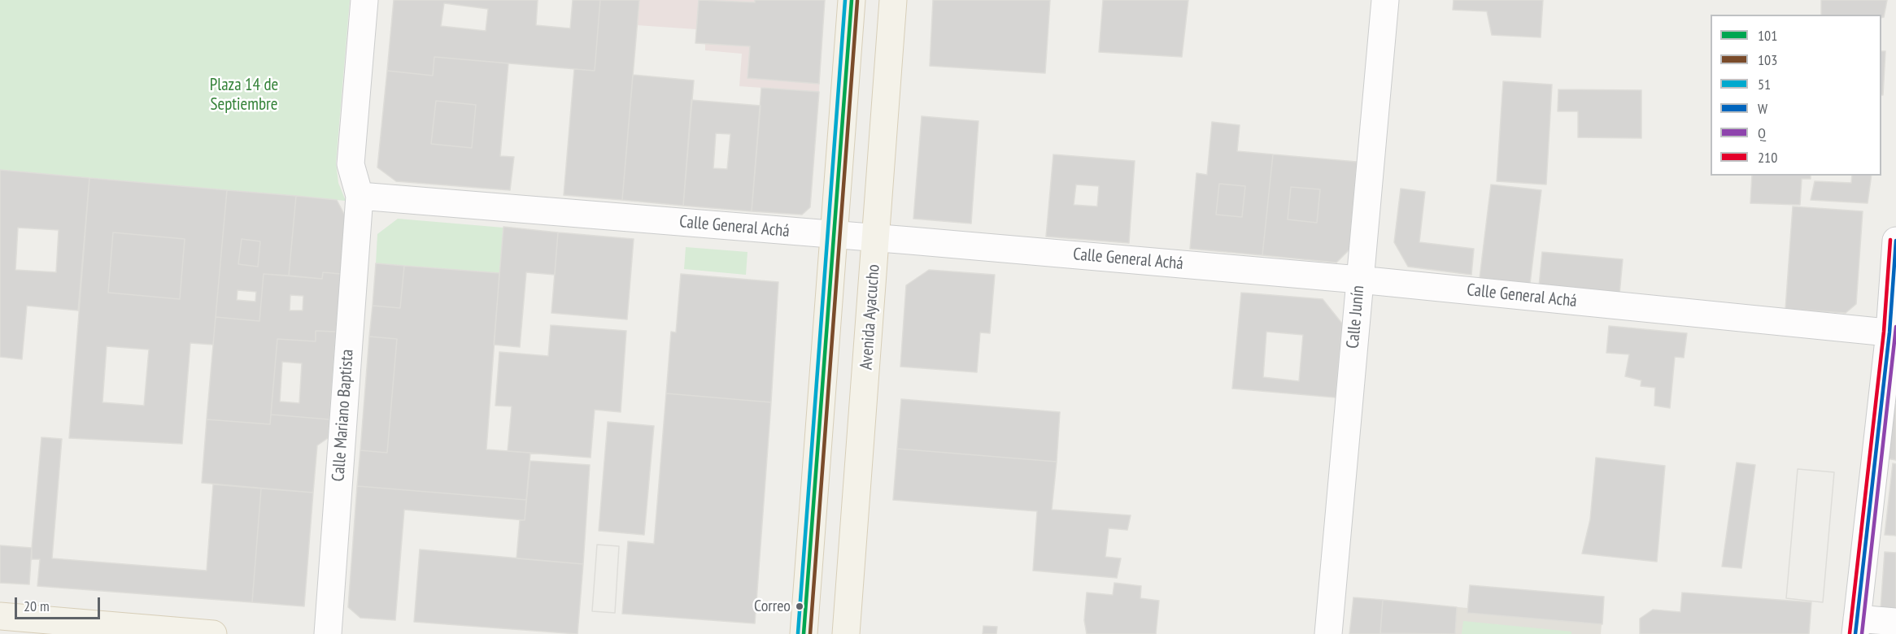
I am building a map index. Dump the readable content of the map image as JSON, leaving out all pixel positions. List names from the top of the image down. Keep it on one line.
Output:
{"streets":{"main road":["Avenida Ayacucho"],"street":["Calle General Achá","Calle Junín","Calle Mariano Baptista"]},"crossings":[["Calle General Achá","Avenida Ayacucho"],["Calle General Achá","Calle Junín"],["Calle General Achá","Calle Mariano Baptista"]],"parks":["Plaza 14 de Septiembre"],"places":["Correo"],"lines":["transit line 101","transit line 51","transit line 103","transit line 210","transit line W","transit line Q"],"legend":["101","103","51","W","Q","210"],"scale_bar":"20 m"}
